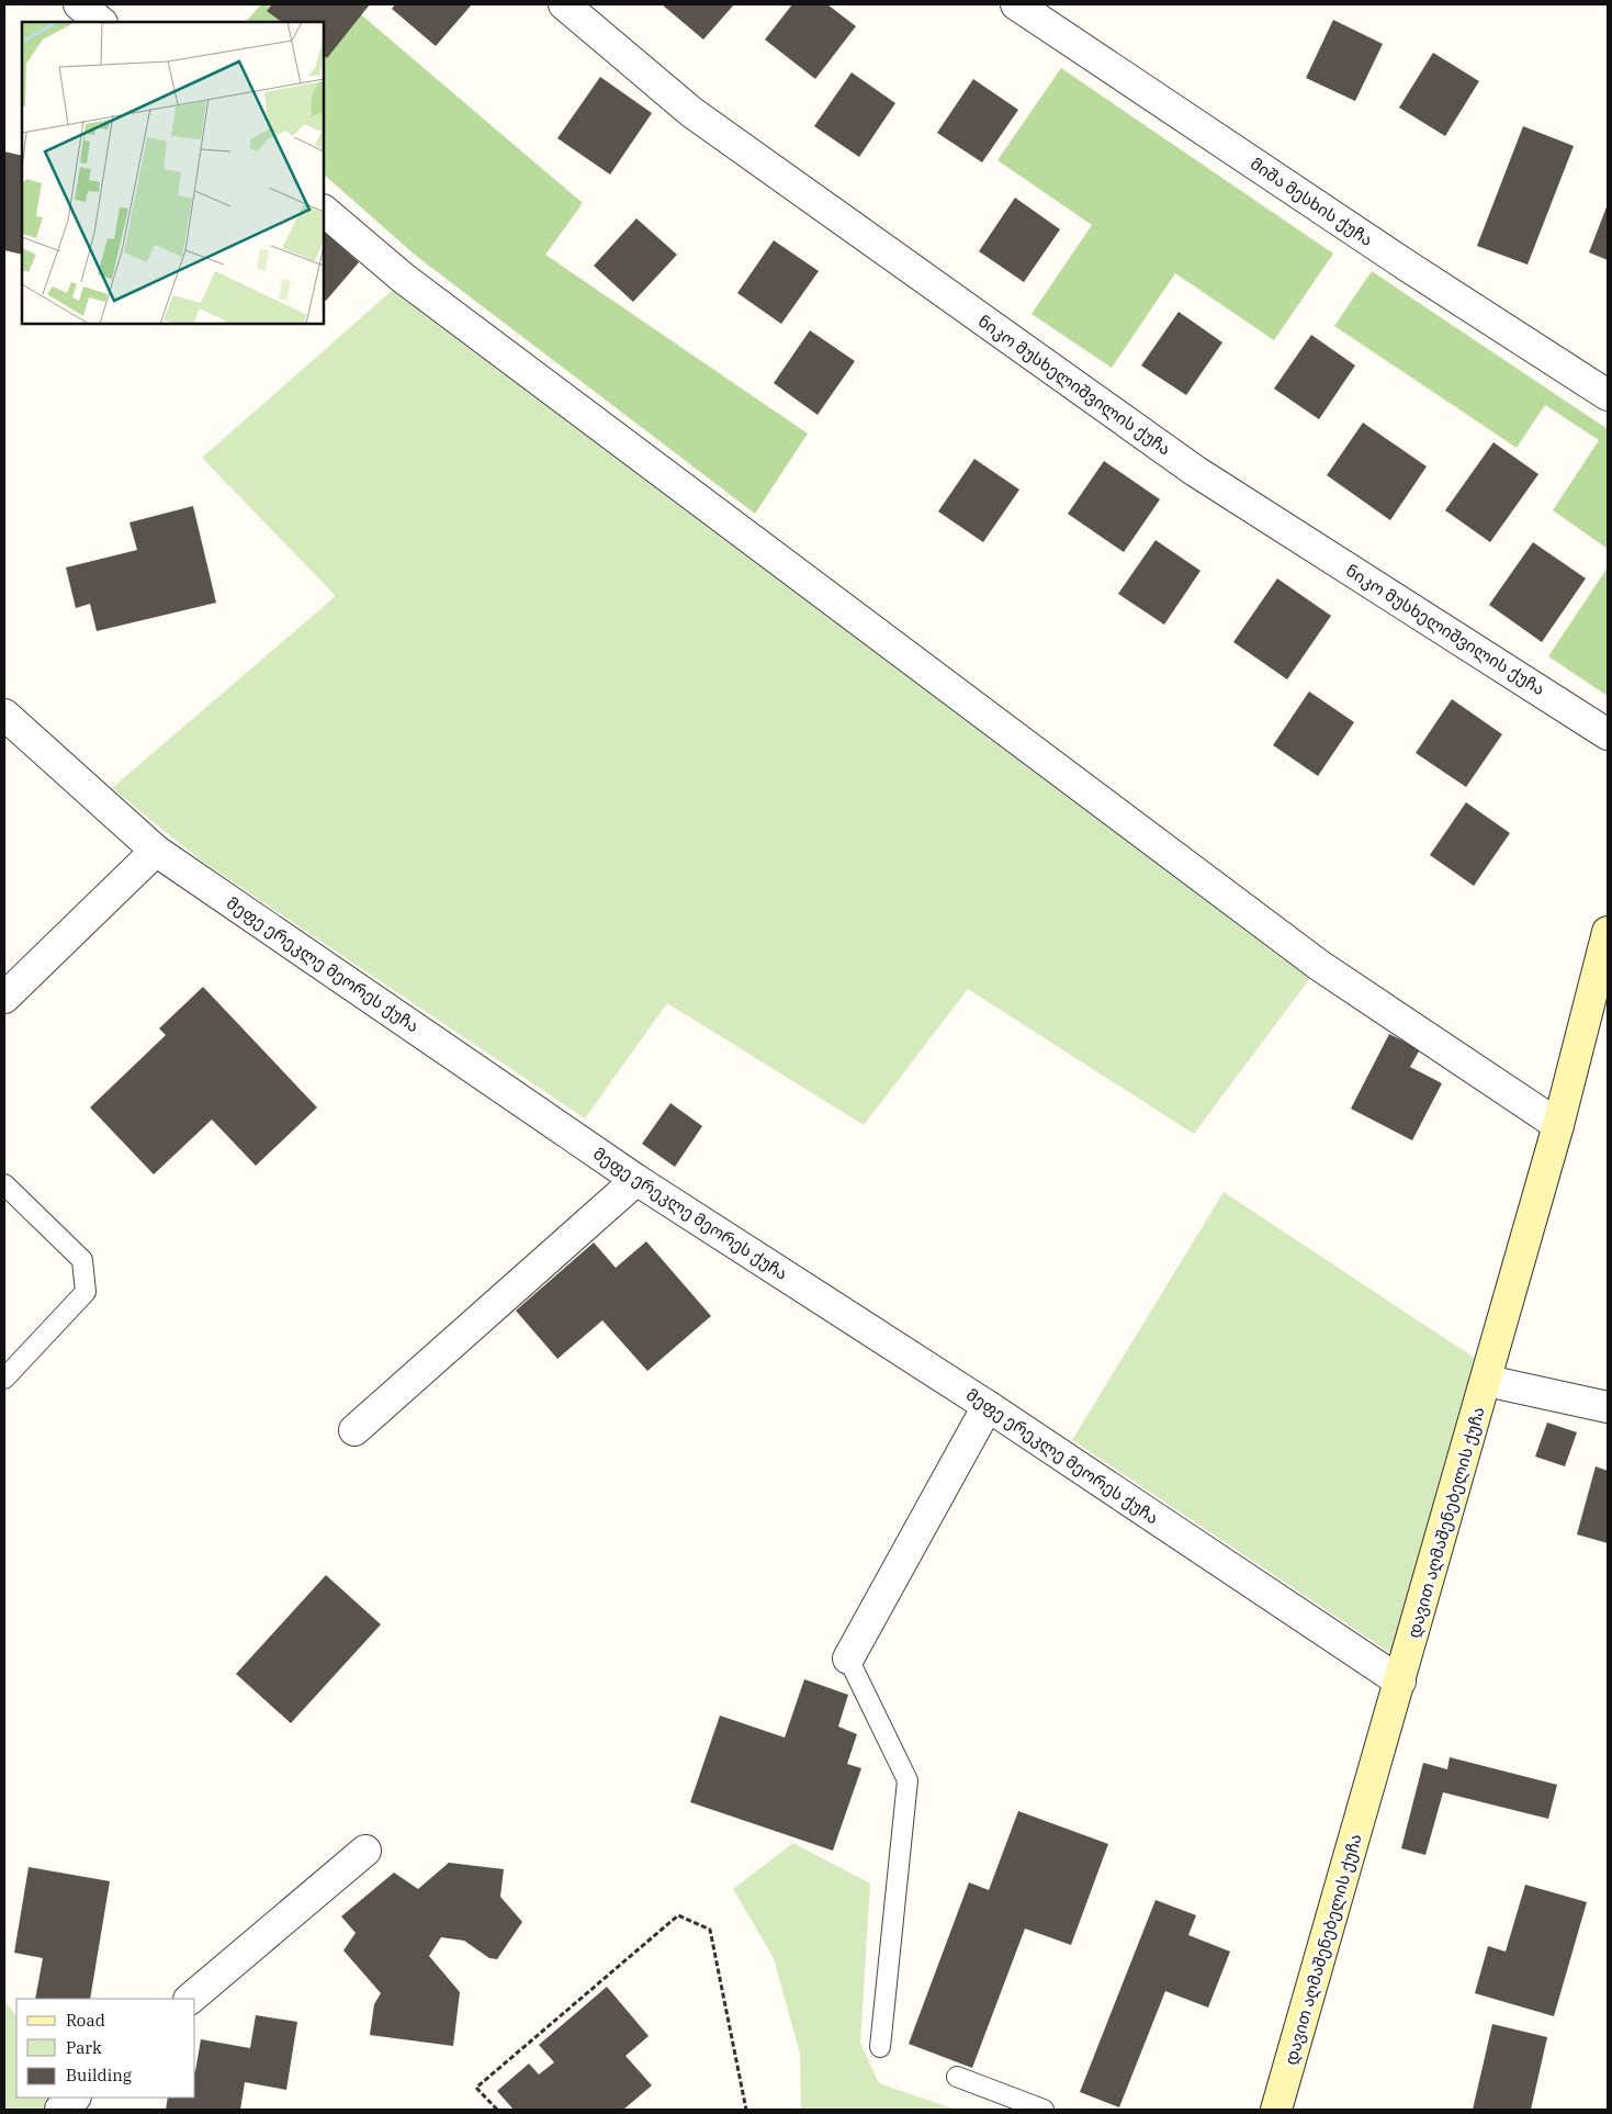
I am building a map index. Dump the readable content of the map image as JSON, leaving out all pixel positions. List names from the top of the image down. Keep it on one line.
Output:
{"streets":{"street":["მიშა მესხის ქუჩა","ნიკო მუსხელიშვილის ქუჩა","მეფე ერეკლე მეორეს ქუჩა","დავით აღმაშენებელის ქუჩა"]},"crossings":[["მეფე ერეკლე მეორეს ქუჩა","დავით აღმაშენებელის ქუჩა"]],"legend":["Road","Park","Building"]}
